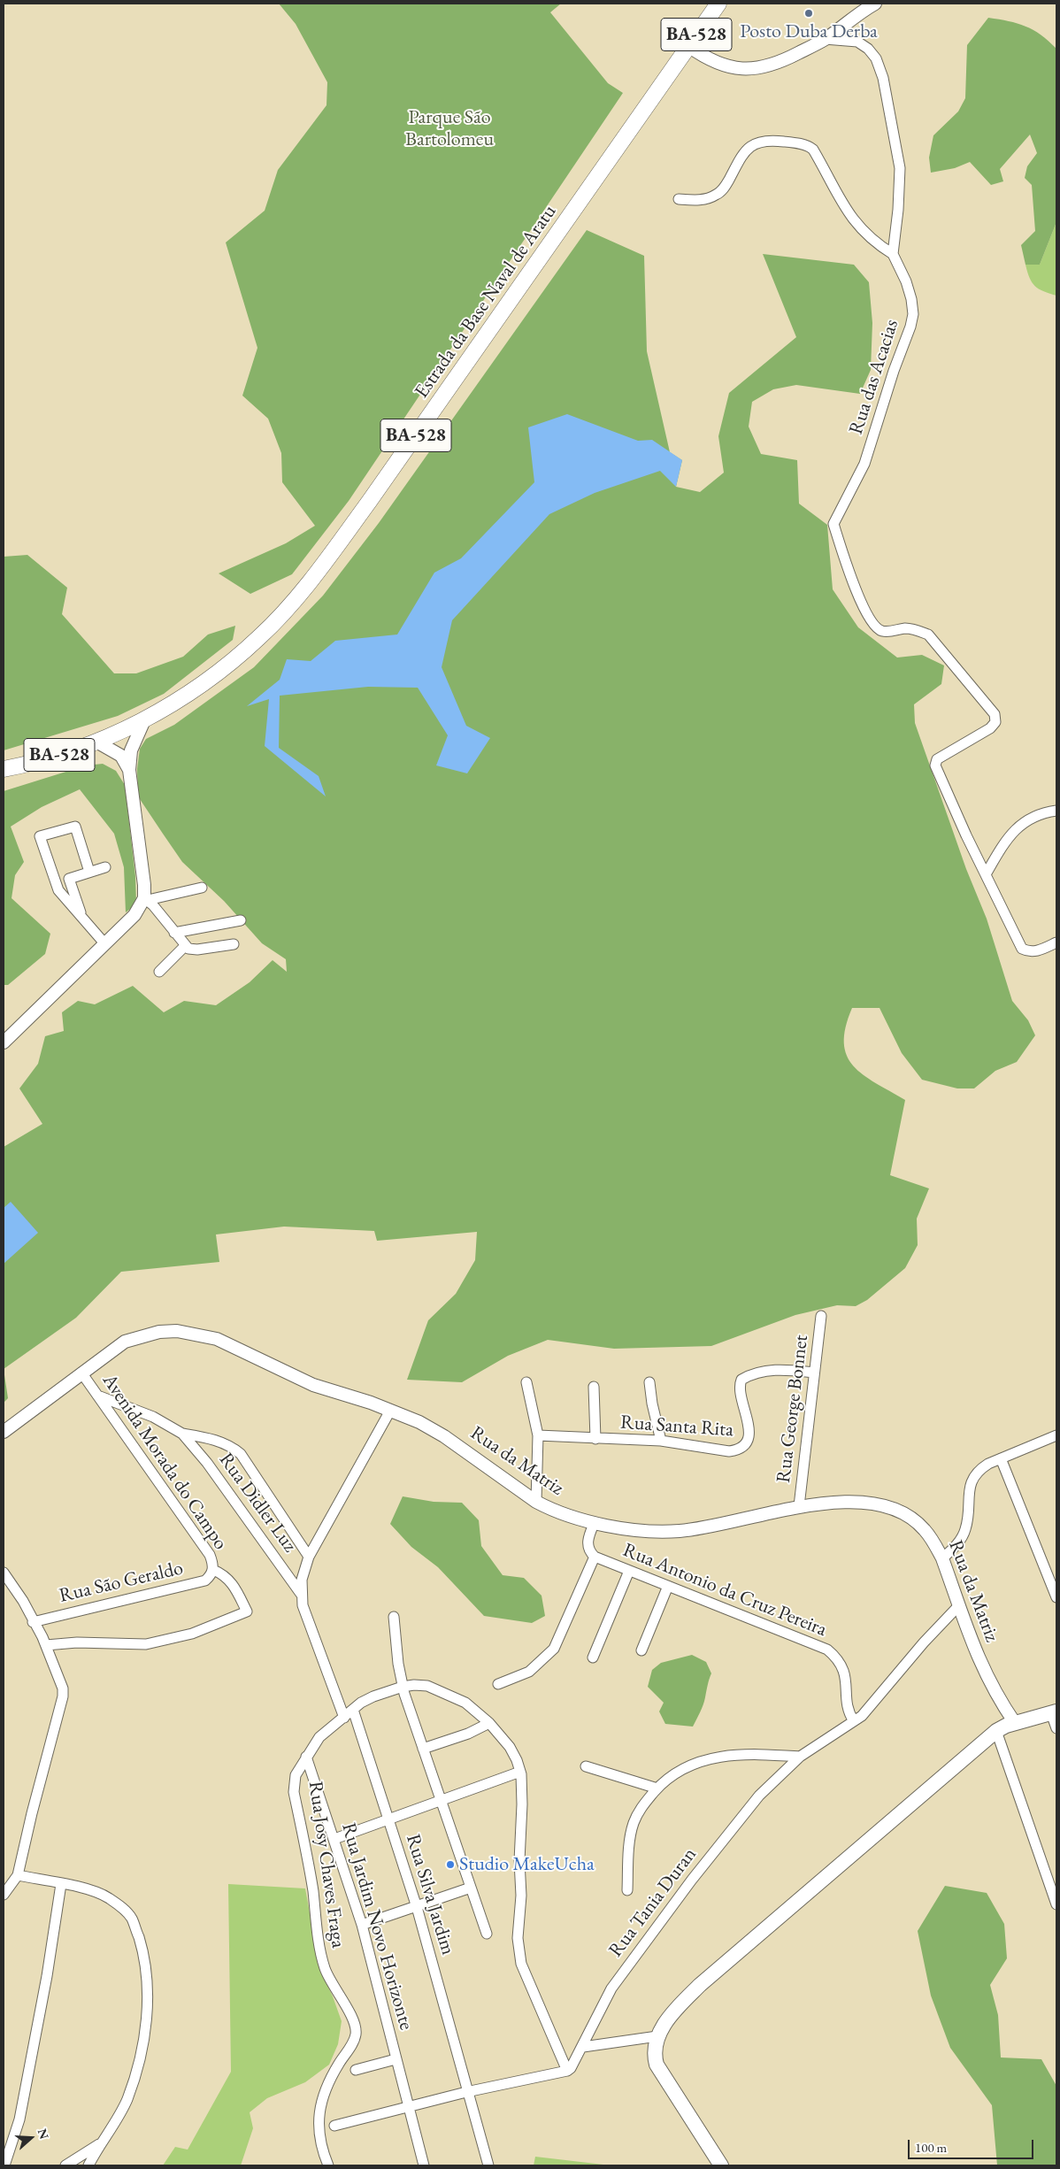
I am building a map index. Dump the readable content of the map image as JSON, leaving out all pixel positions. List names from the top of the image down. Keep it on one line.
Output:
{"streets":{"main road":["BA-528","Estrada da Base Naval de Aratu"],"street":["Rua das Acacias","Rua George Bonnet","Rua Santa Rita","Rua da Matriz","Avenida Morada do Campo","Rua Didler Luz","Rua São Geraldo","Rua Antonio da Cruz Pereira","Rua Josy Chaves Fraga","Rua Silva Jardim","Rua Tania Duran","Rua Jardim Novo Horizonte"]},"crossings":[["Rua George Bonnet","Rua Santa Rita"],["Rua George Bonnet","Rua da Matriz"],["Rua da Matriz","Avenida Morada do Campo"],["Rua da Matriz","Rua Antonio da Cruz Pereira"],["Rua da Matriz","Rua Tania Duran"],["Avenida Morada do Campo","Rua Didler Luz"],["Avenida Morada do Campo","Rua São Geraldo"],["Rua Antonio da Cruz Pereira","Rua Tania Duran"],["Rua Josy Chaves Fraga","Rua Silva Jardim"],["Rua Josy Chaves Fraga","Rua Tania Duran"],["Rua Josy Chaves Fraga","Rua Jardim Novo Horizonte"]],"parks":["Parque São Bartolomeu"],"places":["Posto Duba Derba","Studio MakeUcha"],"scale_bar":"100 m","north":"right"}
